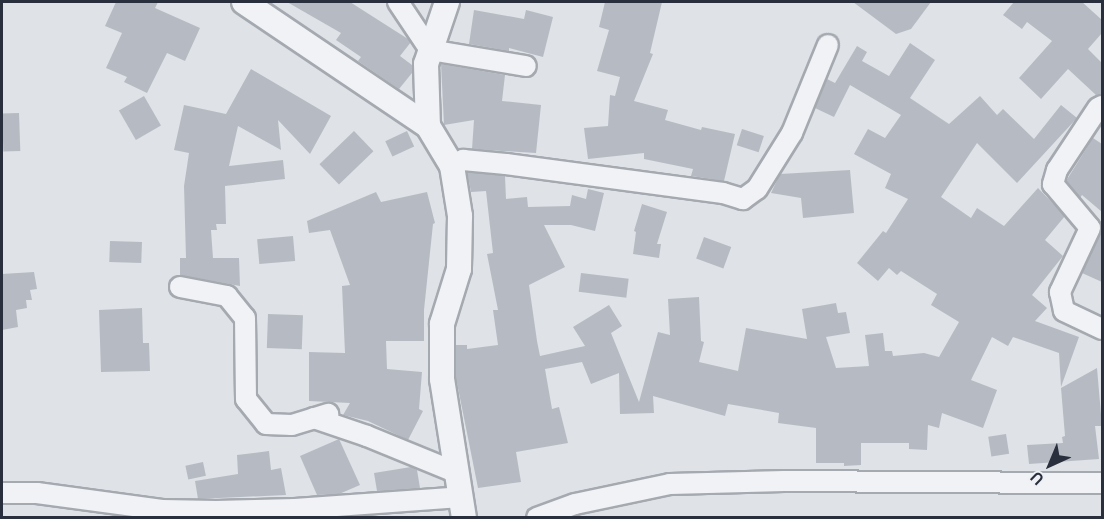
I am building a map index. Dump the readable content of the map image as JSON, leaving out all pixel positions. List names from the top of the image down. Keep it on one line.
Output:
{"north":"bottom left"}
